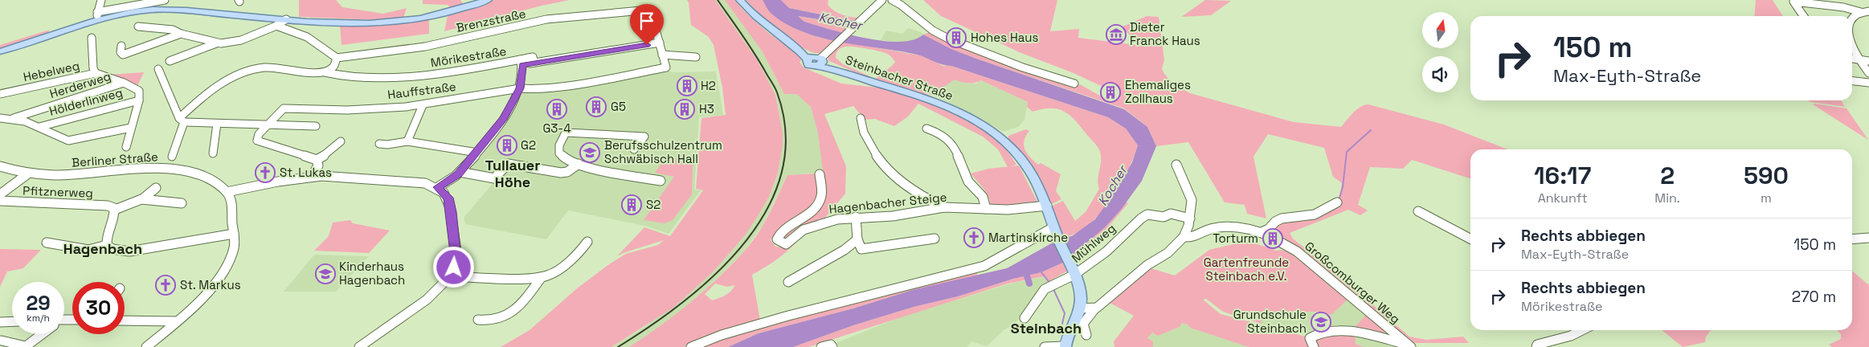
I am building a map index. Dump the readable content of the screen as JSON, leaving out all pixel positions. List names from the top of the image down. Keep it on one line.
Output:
{"streets":{"main road":["Steinbacher Straße"],"street":["Brenzstraße","Mörikestraße","Hebelweg","Herderweg","Hauffstraße","Hölderlinweg","Berliner Straße","Pfitznerweg","Hagenbacher Steige","Mühlweg","Großcomburger Weg"]},"crossings":[["Brenzstraße","Mörikestraße"],["Steinbacher Straße","Hagenbacher Steige"],["Steinbacher Straße","Mühlweg"],["Herderweg","Hölderlinweg"],["Berliner Straße","Pfitznerweg"]],"districts":["Tullauer Höhe","Hagenbach","Steinbach"],"water":["Kocher"],"parks":["Gartenfreunde Steinbach e.V."],"places":{"museum":["Dieter Franck Haus"],"building":["Hohes Haus","H2","Ehemaliges Zollhaus","G5","G3-4","H3","G2","S2","Torturm"],"school or university":["Berufsschulzentrum Schwäbisch Hall","Kinderhaus Hagenbach","Grundschule Steinbach"],"church":["St. Lukas","Martinskirche","St. Markus"]},"north":"top","page":{"turn":["150 m","Max-Eyth-Straße"],"eta":["16:17","Ankunft","2","Min.","590","m"],"list":[{"name":"Rechts abbiegen","note":"Max-Eyth-Straße","value":"150 m"},{"name":"Rechts abbiegen","note":"Mörikestraße","value":"270 m"}],"speed":"29 km/h","limit":"30"}}
